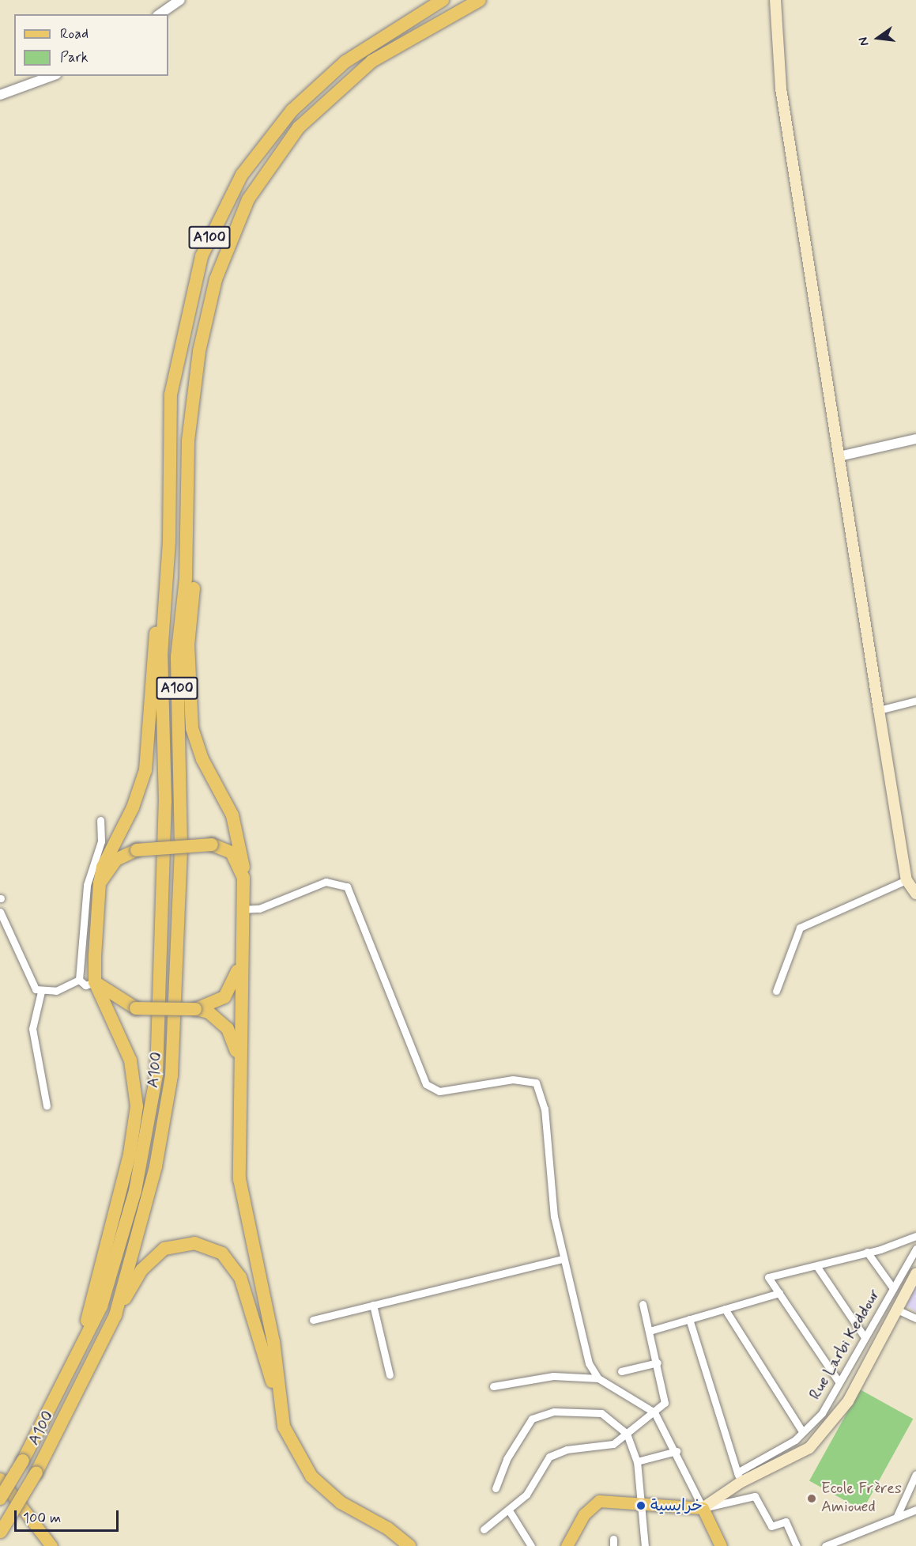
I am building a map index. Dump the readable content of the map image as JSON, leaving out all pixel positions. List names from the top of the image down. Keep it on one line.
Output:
{"streets":{"highway":["A100"],"street":["Rue Larbi Keddour"]},"places":["Ecole Frères Amioued","خرايسية"],"legend":["Road","Park"],"scale_bar":"100 m","north":"left"}
